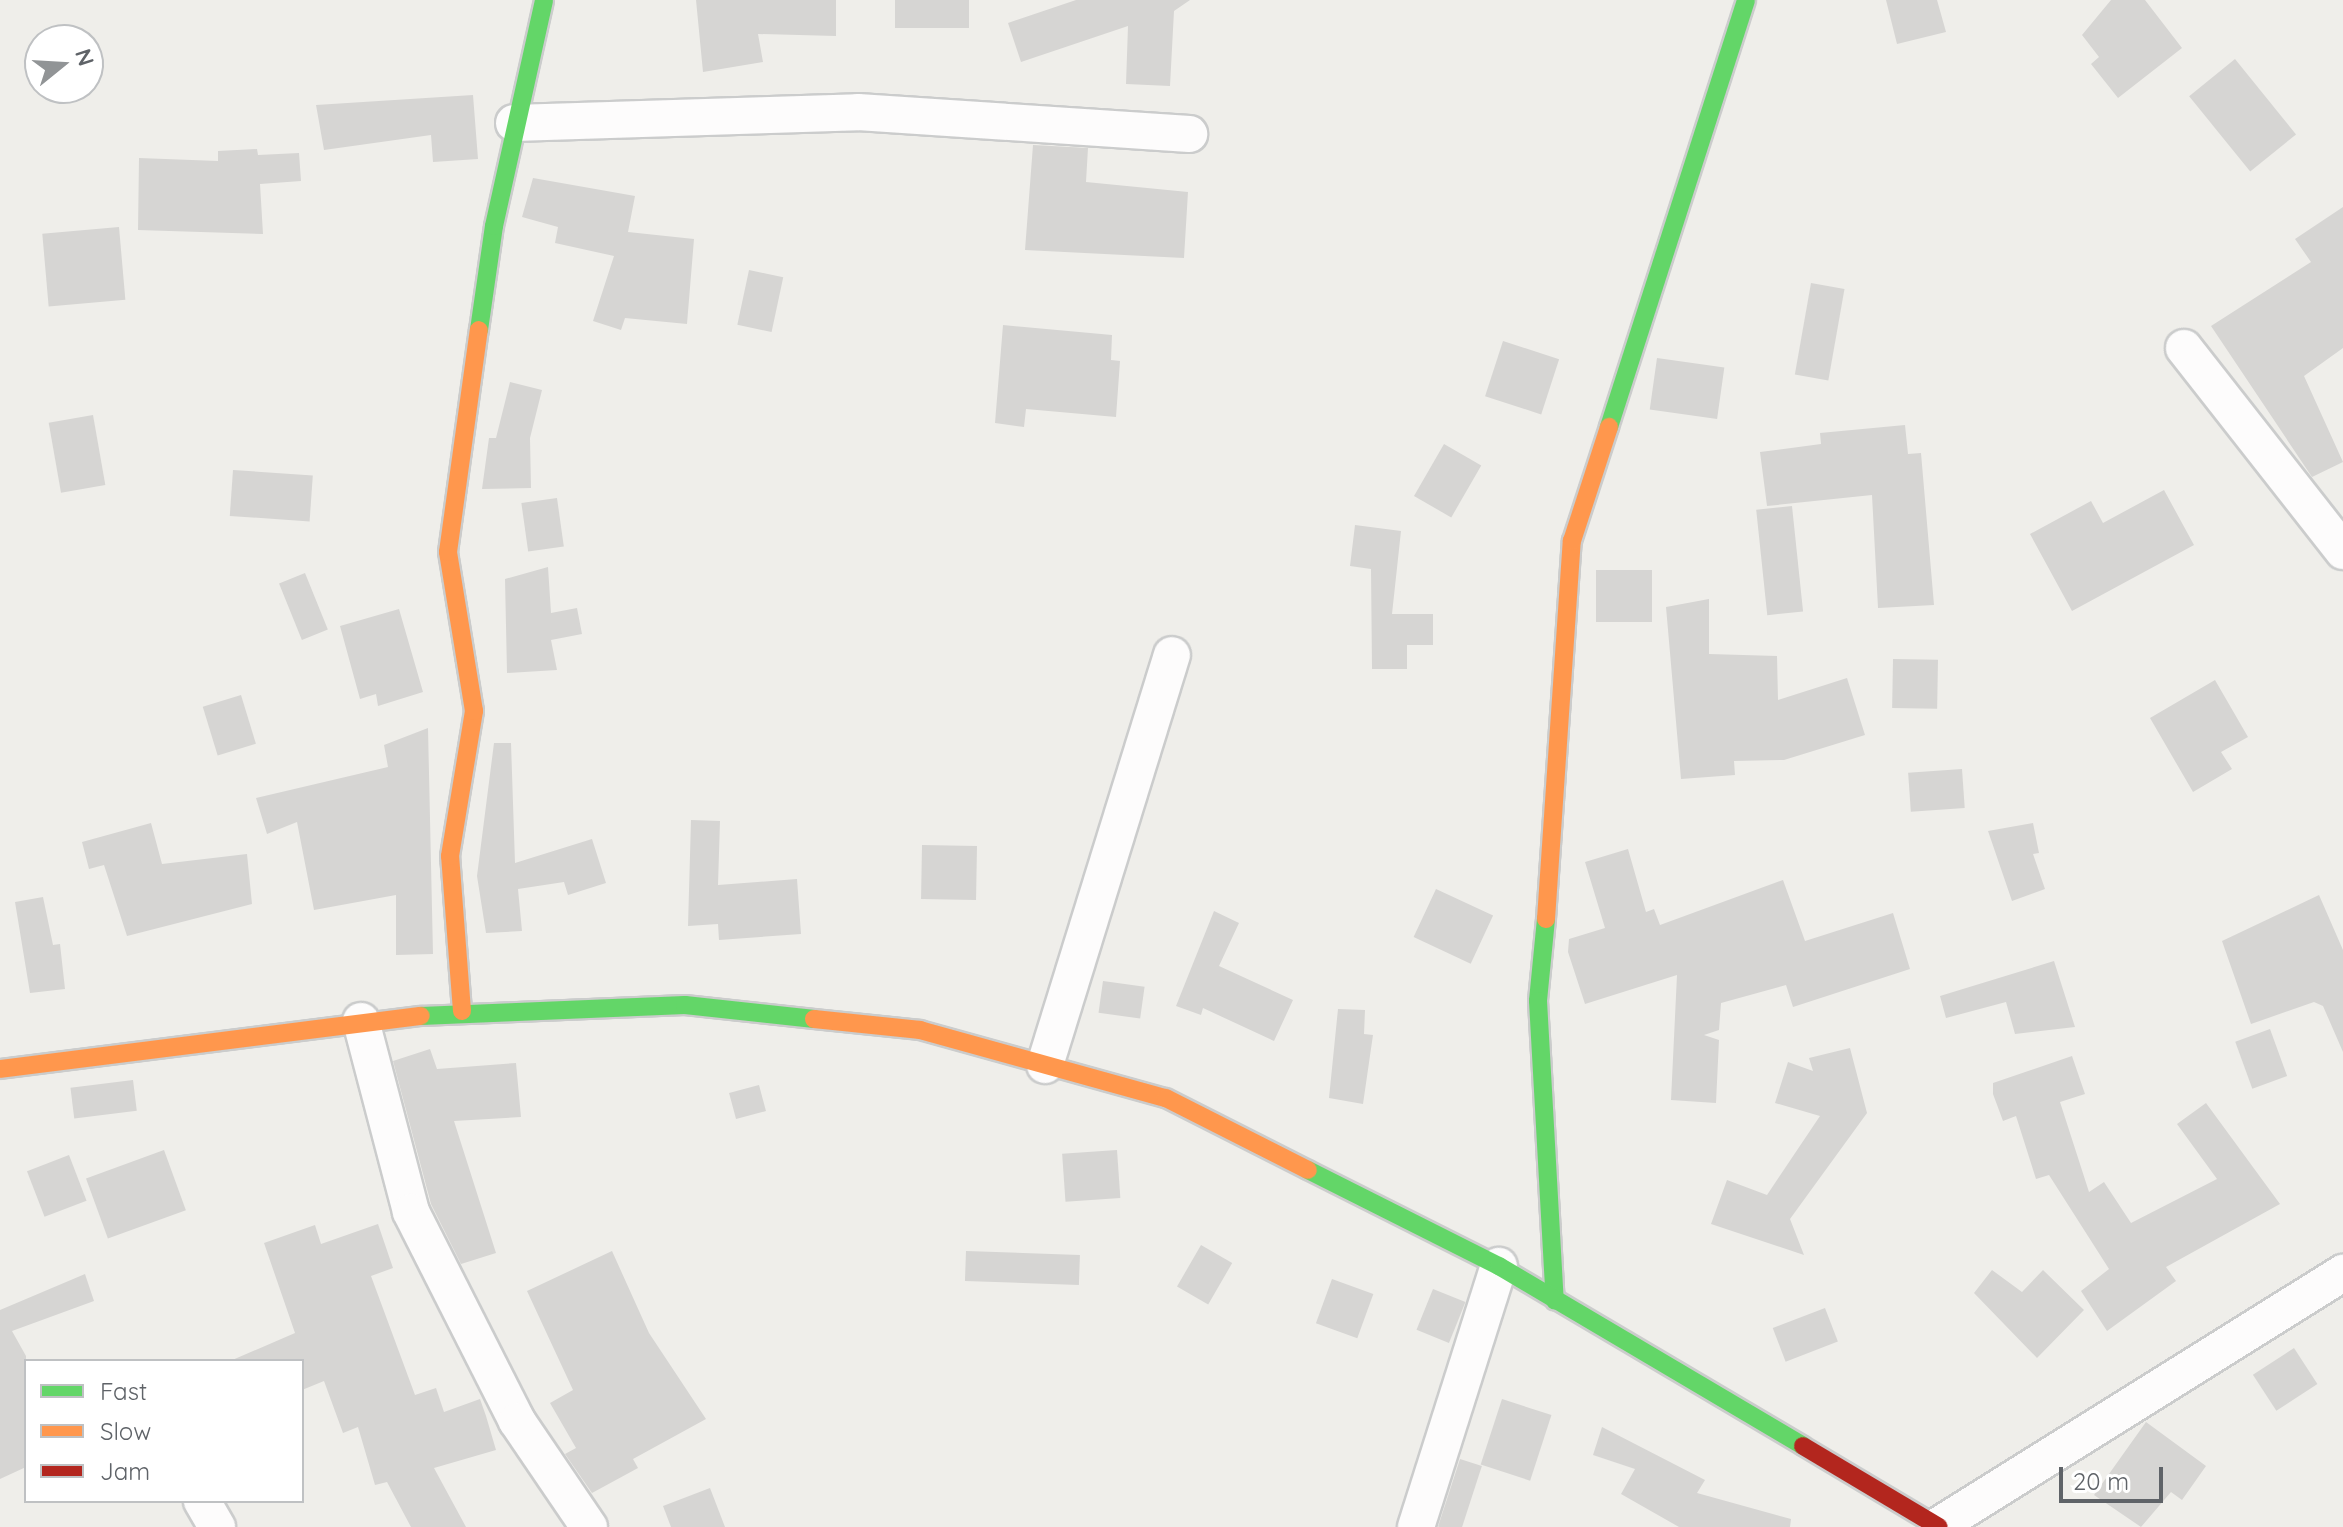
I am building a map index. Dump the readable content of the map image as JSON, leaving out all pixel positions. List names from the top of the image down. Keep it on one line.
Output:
{"legend":["Fast","Slow","Jam"],"scale_bar":"20 m","north":"right"}
